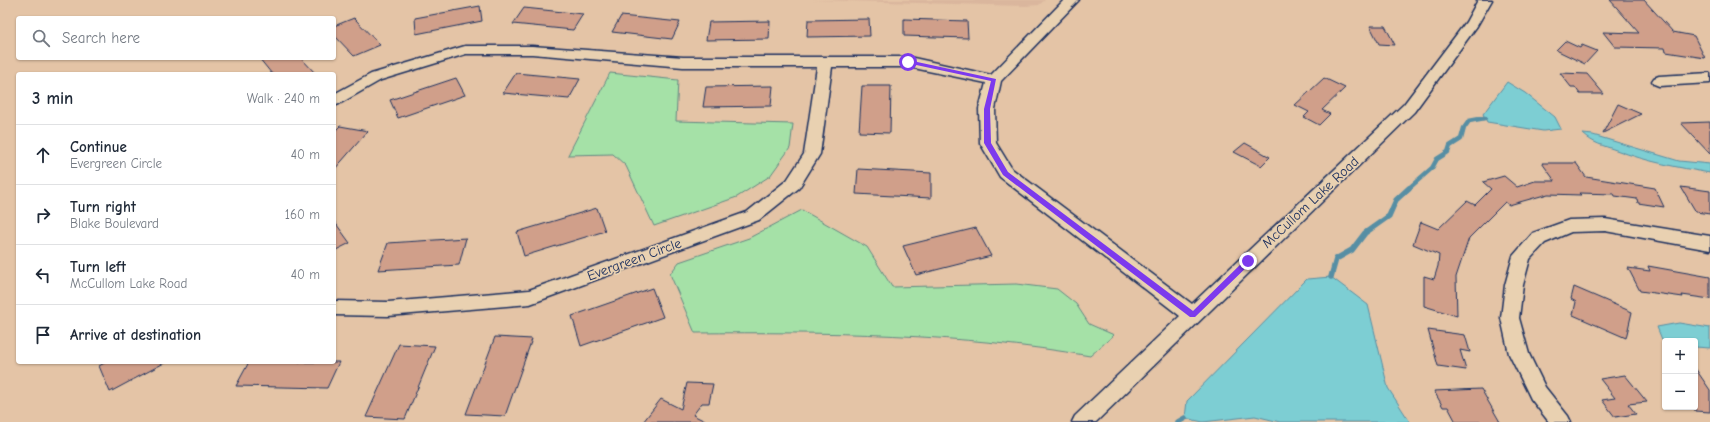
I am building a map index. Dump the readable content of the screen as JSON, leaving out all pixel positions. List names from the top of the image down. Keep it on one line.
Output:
{"streets":{"street":["McCullom Lake Road","Evergreen Circle"]},"page":{"search":"Search here","heading":["3 min","Walk · 240 m"],"list":[["Continue","Evergreen Circle","40 m"],["Turn right","Blake Boulevard","160 m"],["Turn left","McCullom Lake Road","40 m"],"Arrive at destination"],"map_buttons":["+","−"]}}
